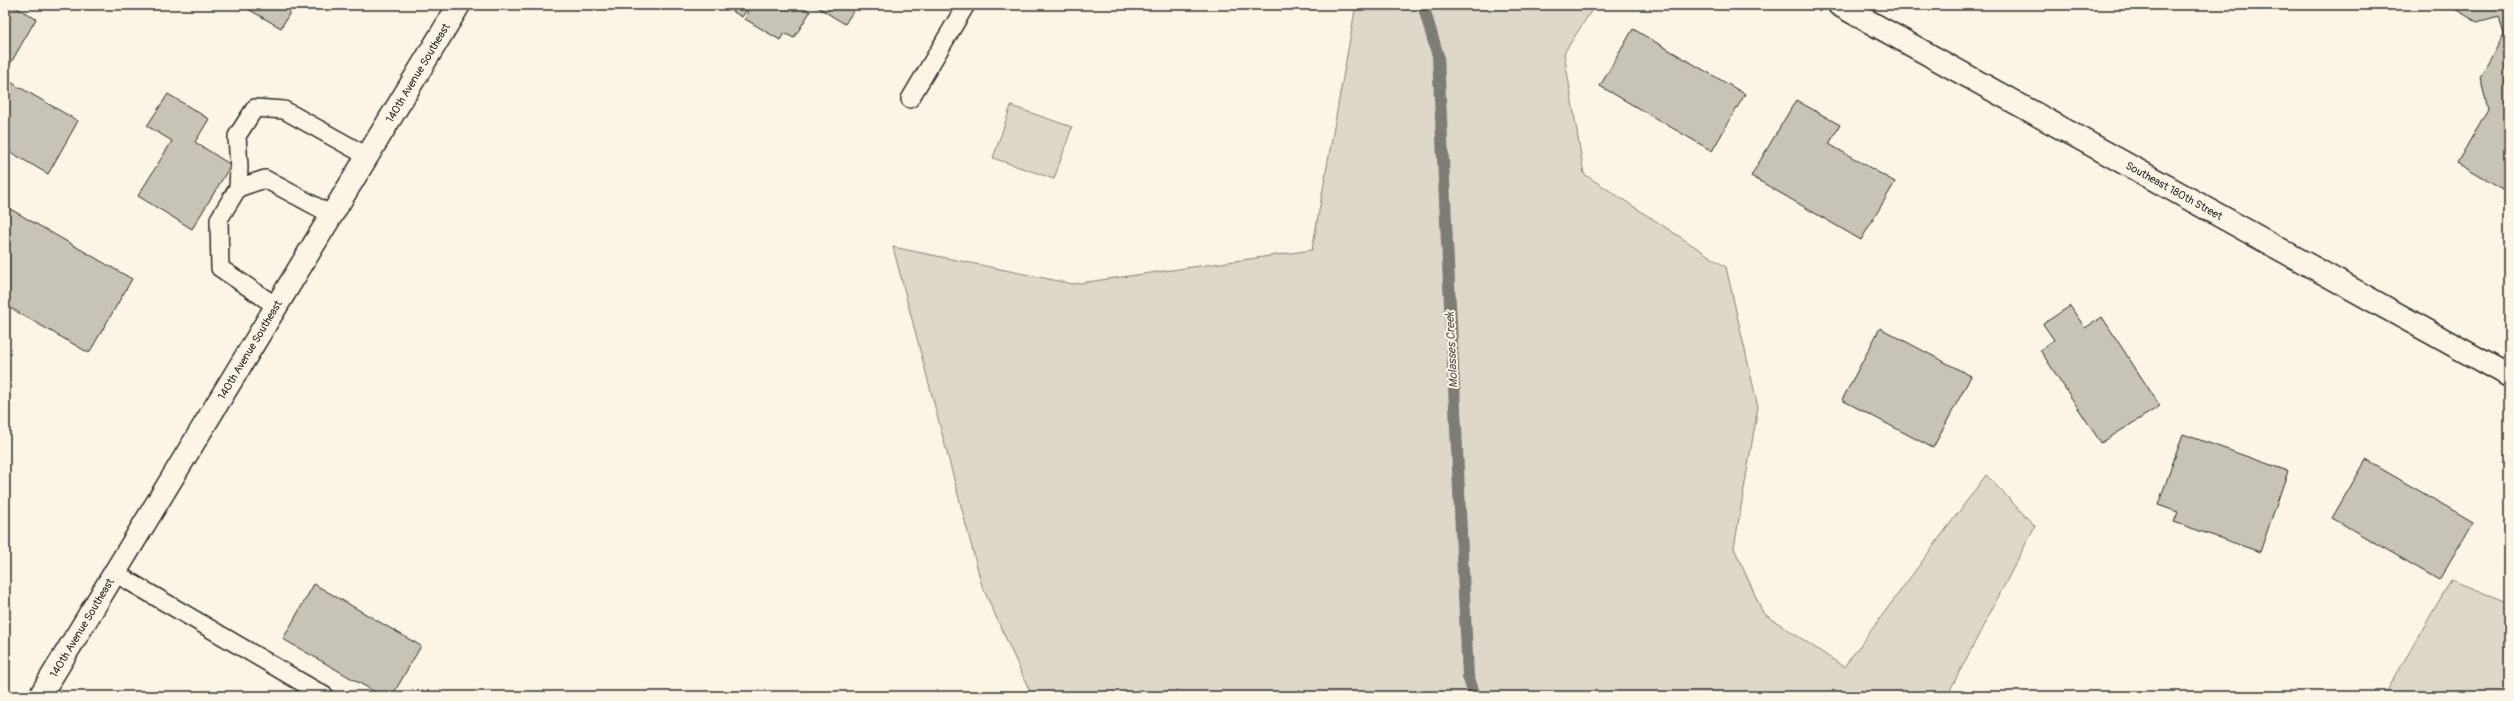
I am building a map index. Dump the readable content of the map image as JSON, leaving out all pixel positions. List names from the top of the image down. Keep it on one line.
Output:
{"streets":{"main road":["140th Avenue Southeast","Southeast 180th Street"]},"water":["Molasses Creek"]}
